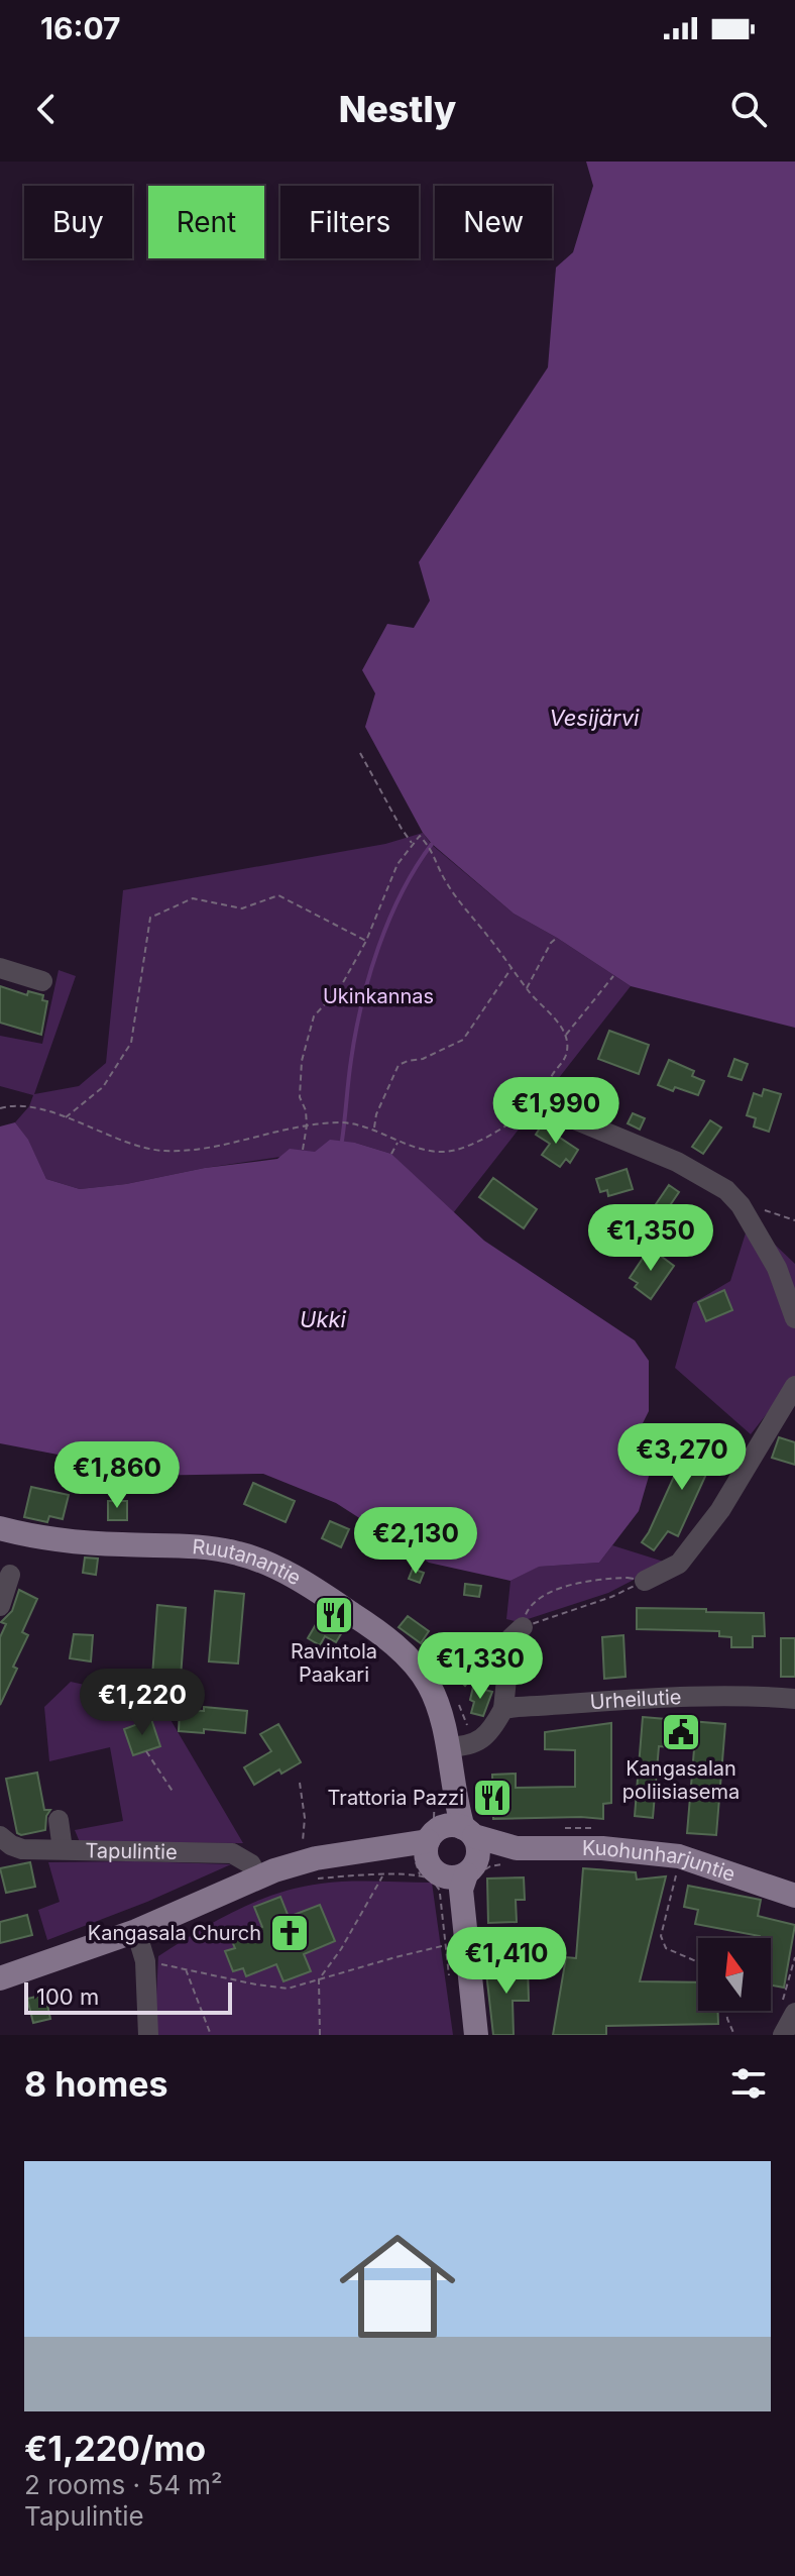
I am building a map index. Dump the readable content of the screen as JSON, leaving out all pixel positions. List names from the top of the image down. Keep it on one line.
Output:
{"streets":{"main road":["Ruutanantie","Kuohunharjuntie"],"street":["Urheilutie","Tapulintie"]},"crossings":[["Ruutanantie","Kuohunharjuntie"],["Tapulintie","Kuohunharjuntie"]],"water":["Vesijärvi","Ukki"],"parks":["Ukinkannas"],"places":{"restaurant":["Ravintola Paakari","Trattoria Pazzi"],"public building":["Kangasalan poliisiasema"],"church":["Kangasala Church"]},"scale_bar":"100 m","north":"top","page":{"status":"16:07","header":"Nestly","chip":["Buy","Rent","Filters","New"],"price":["€1,990","€1,350","€3,270","€1,860","€2,130","€1,330","€1,220","€1,410"],"scale":"100 m","heading":"8 homes","list":[{"name":"€1,220/mo","note":"2 rooms · 54 m² · Tapulintie"}]}}
